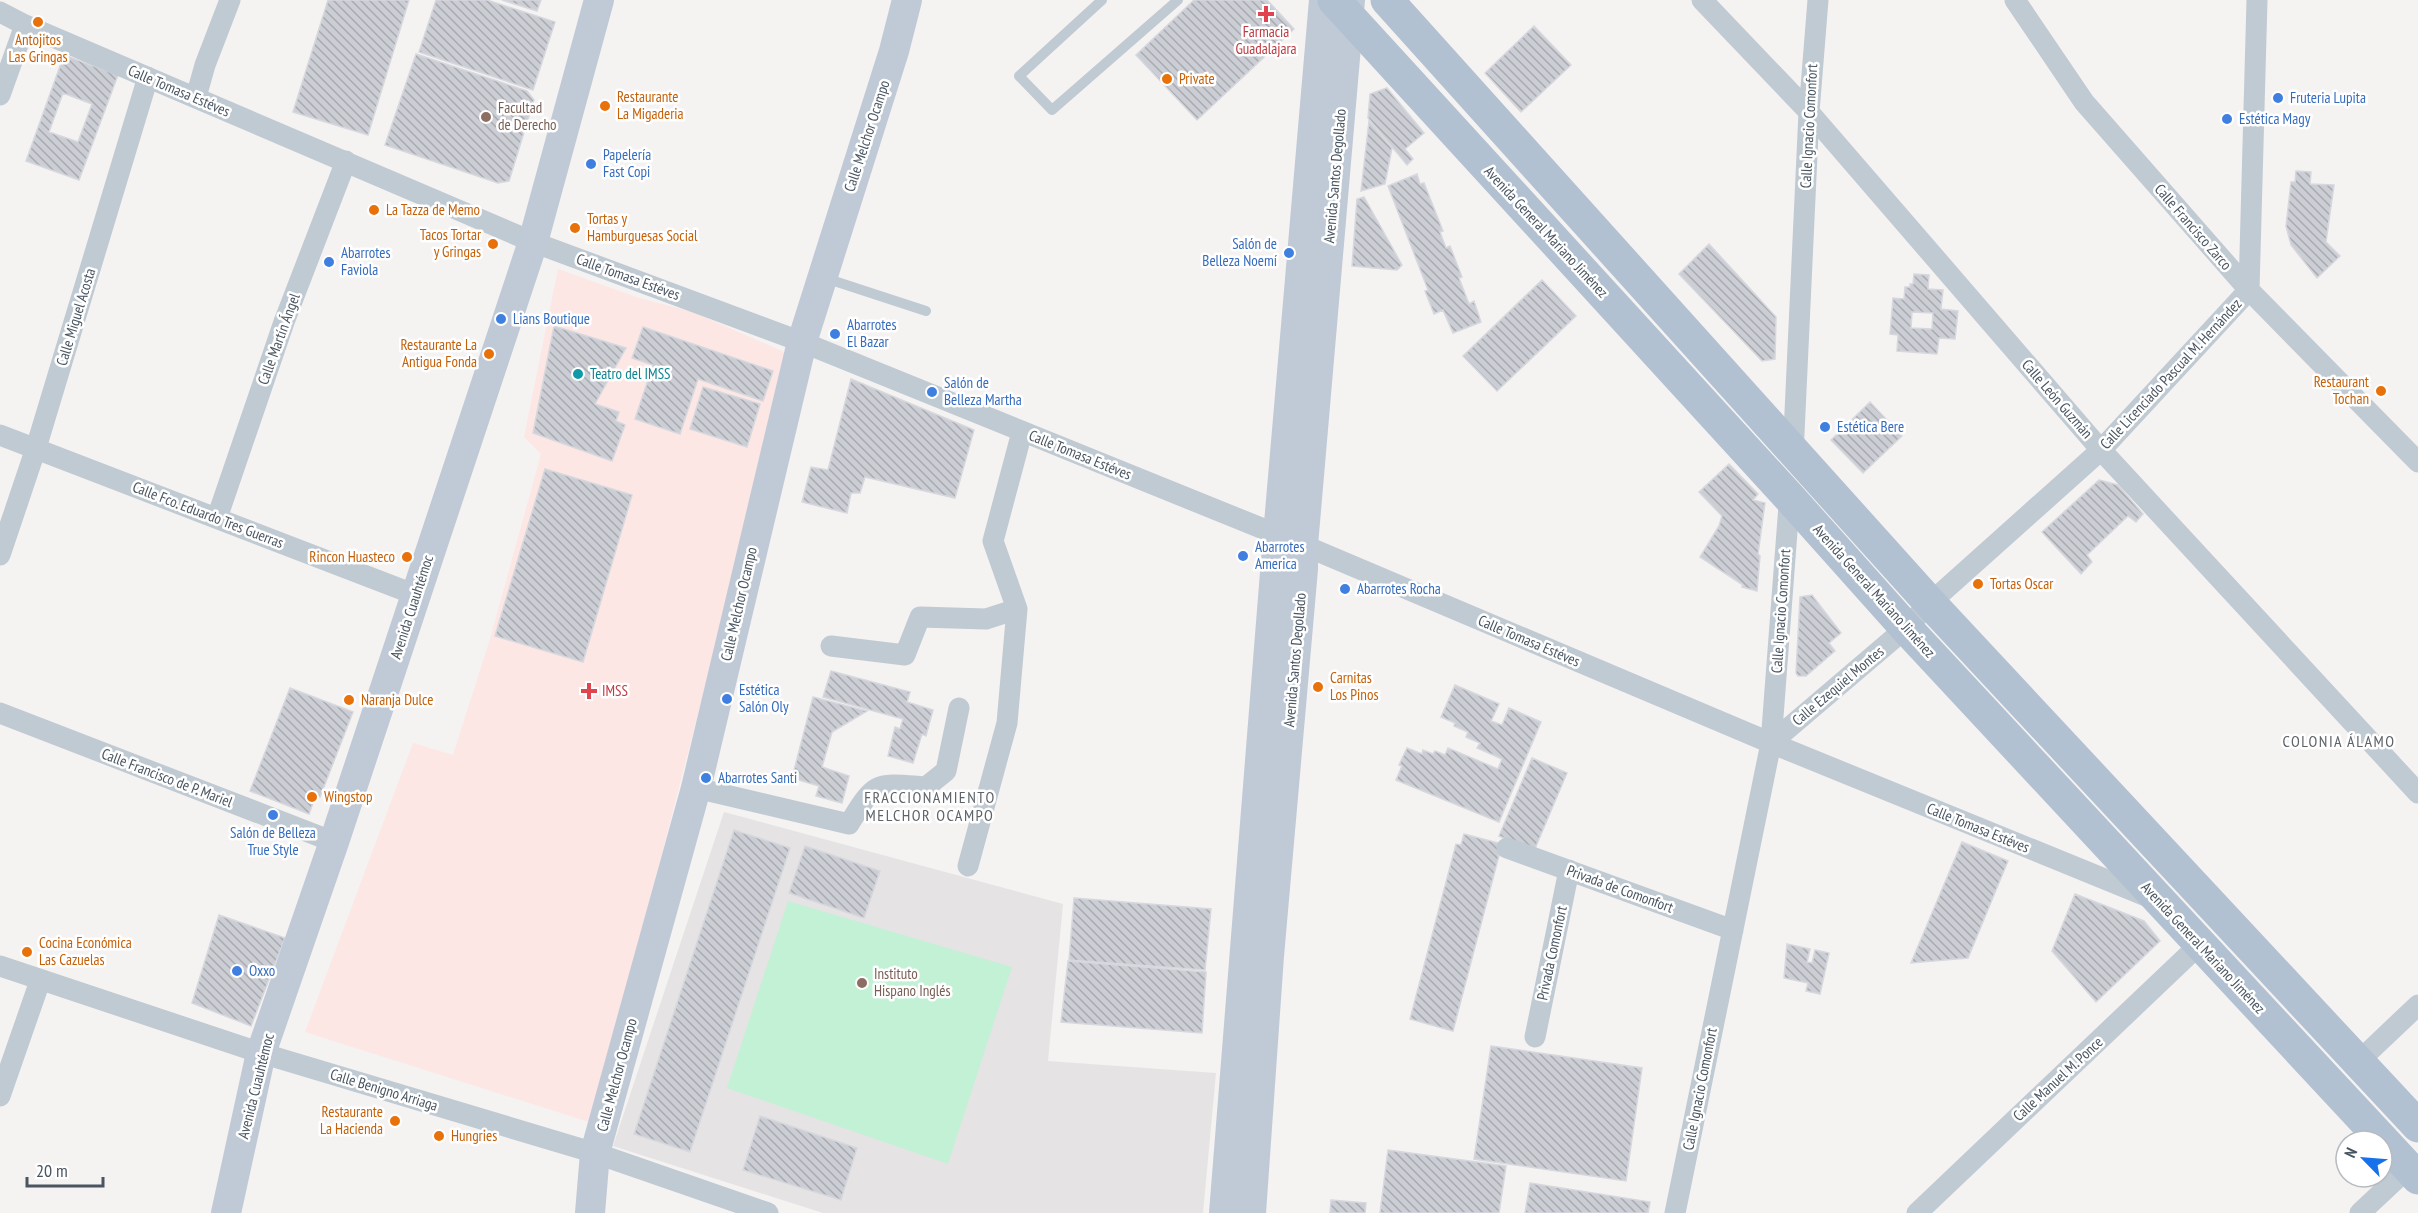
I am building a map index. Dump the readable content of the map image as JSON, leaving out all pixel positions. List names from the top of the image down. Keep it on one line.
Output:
{"streets":{"main road":["Avenida General Mariano Jiménez"],"street":["Calle Tomasa Estéves","Calle Ignacio Comonfort","Calle Melchor Ocampo","Avenida Santos Degollado","Calle Francisco Zarco","Calle Miguel Acosta","Calle Martín Ángel","Calle Licenciado Pascual M. Hernández","Calle León Guzmán","Calle Fco. Eduardo Tres Guerras","Avenida Cuauhtémoc","Calle Ezequiel Montes","Calle Francisco de P. Mariel","Privada de Comonfort","Privada Comonfort","Calle Manuel M. Ponce","Calle Benigno Arriaga"]},"crossings":[["Calle Tomasa Estéves","Calle Ignacio Comonfort"],["Calle Tomasa Estéves","Calle Melchor Ocampo"],["Calle Tomasa Estéves","Avenida Santos Degollado"],["Calle Tomasa Estéves","Avenida General Mariano Jiménez"],["Calle Tomasa Estéves","Calle Miguel Acosta"],["Calle Tomasa Estéves","Calle Martín Ángel"],["Calle Tomasa Estéves","Avenida Cuauhtémoc"],["Calle Tomasa Estéves","Calle Ezequiel Montes"],["Calle Ignacio Comonfort","Avenida General Mariano Jiménez"],["Calle Ignacio Comonfort","Calle León Guzmán"],["Calle Ignacio Comonfort","Calle Ezequiel Montes"],["Calle Ignacio Comonfort","Privada de Comonfort"],["Calle Melchor Ocampo","Calle Benigno Arriaga"],["Avenida Santos Degollado","Avenida General Mariano Jiménez"],["Calle Francisco Zarco","Calle Licenciado Pascual M. Hernández"],["Avenida General Mariano Jiménez","Calle Ezequiel Montes"],["Avenida General Mariano Jiménez","Calle Manuel M. Ponce"],["Calle Miguel Acosta","Calle Fco. Eduardo Tres Guerras"],["Calle Martín Ángel","Calle Fco. Eduardo Tres Guerras"],["Calle Licenciado Pascual M. Hernández","Calle León Guzmán"],["Calle Licenciado Pascual M. Hernández","Calle Ezequiel Montes"],["Calle Fco. Eduardo Tres Guerras","Avenida Cuauhtémoc"],["Avenida Cuauhtémoc","Calle Francisco de P. Mariel"],["Avenida Cuauhtémoc","Calle Benigno Arriaga"],["Privada de Comonfort","Privada Comonfort"]],"districts":["COLONIA ÁLAMO","FRACCIONAMIENTO MELCHOR OCAMPO"],"places":{"health":["Farmacia Guadalajara","IMSS"],"other":["Antojitos Las Gringas","Private","Fruteria Lupita","Restaurante La Migaderia","Facultad de Derecho","Estética Magy","Papelería Fast Copi","La Tazza de Memo","Tortas y Hamburguesas Social","Tacos Tortar y Gringas","Salón de Belleza Noemí","Abarrotes Faviola","Lians Boutique","Abarrotes El Bazar","Restaurante La Antigua Fonda","Teatro del IMSS","Restaurant Tochan","Salón de Belleza Martha","Estética Bere","Abarrotes America","Rincon Huasteco","Tortas Oscar","Abarrotes Rocha","Carnitas Los Pinos","Estética Salón Oly","Naranja Dulce","Abarrotes Santi","Wingstop","Salón de Belleza True Style","Cocina Económica Las Cazuelas","Oxxo","Instituto Hispano Inglés","Restaurante La Hacienda","Hungries"]},"scale_bar":"20 m","north":"top left"}
